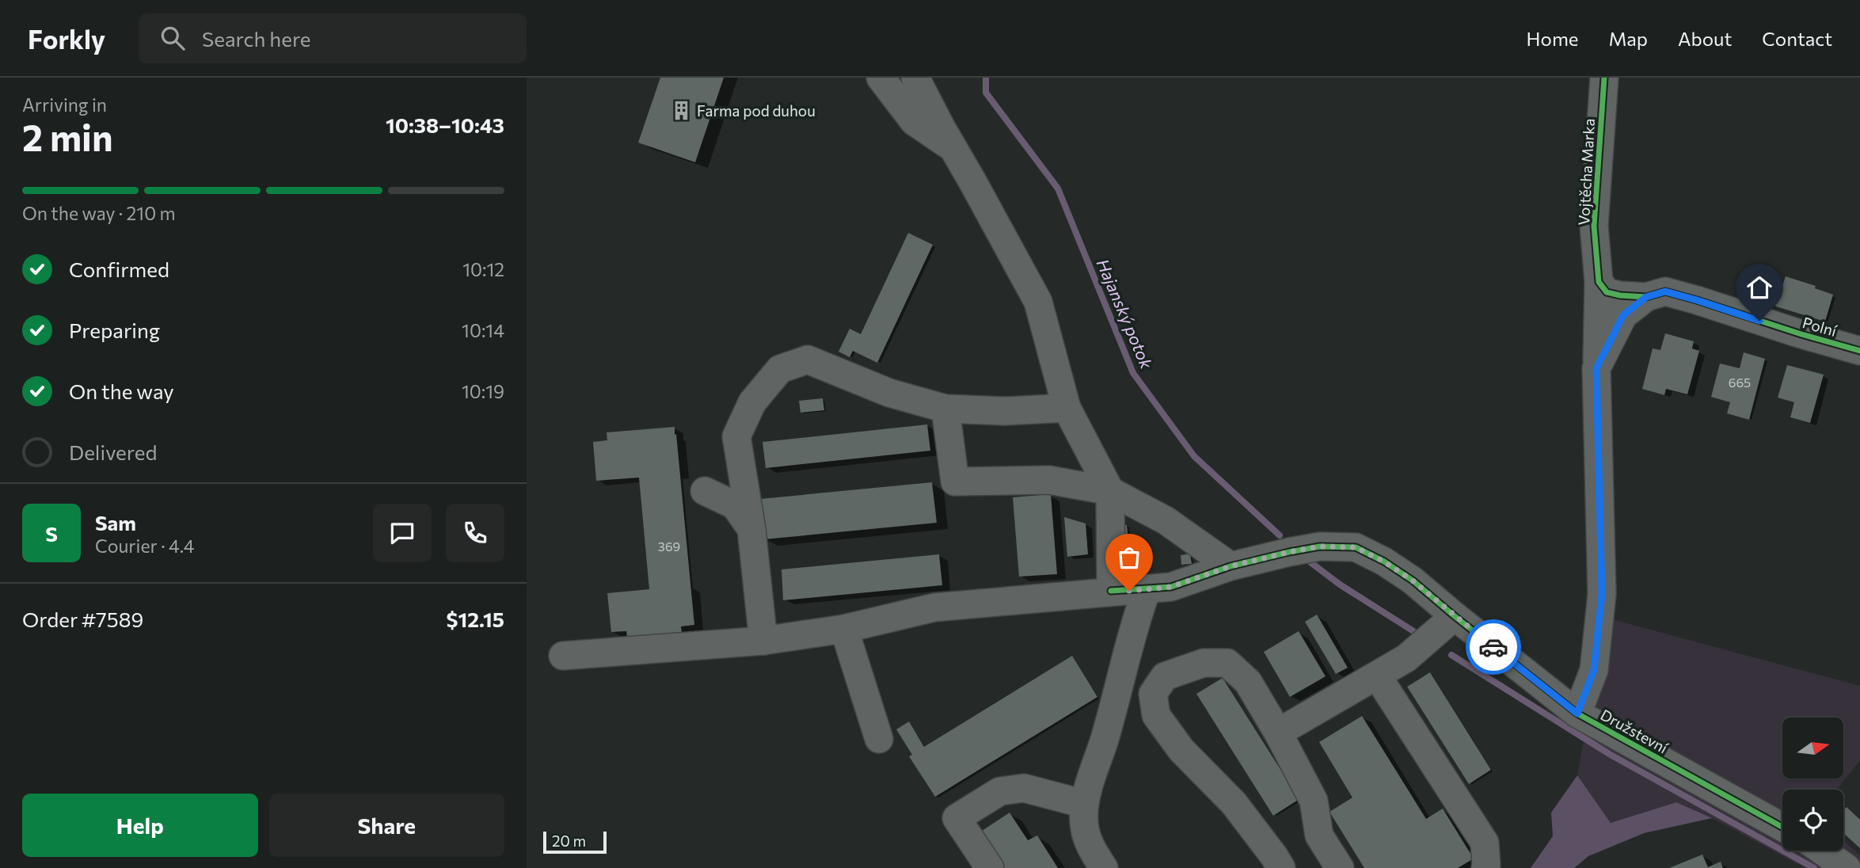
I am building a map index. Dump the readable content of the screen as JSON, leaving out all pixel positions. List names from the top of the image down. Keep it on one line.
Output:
{"streets":{"street":["Vojtěcha Marka","Polní","Družstevní"]},"crossings":[["Vojtěcha Marka","Polní"],["Vojtěcha Marka","Družstevní"]],"water":["Hajanský potok"],"places":{"building":["Farma pod duhou"]},"house_numbers":["665","369"],"scale_bar":"20 m","north":"right","page":{"header":"Forkly","search":"Search here","nav":["Home","Map","About","Contact"],"heading":["2 min","Arriving in","10:38–10:43"],"panel":["Sam","Courier · 4.4","Order #7589","$12.15"],"bar":"On the way · 210 m","list":[["Confirmed","10:12"],["Preparing","10:14"],["On the way","10:19"],"Delivered"],"round":"S","buttons":["Help","Share"],"scale":"20 m"}}
